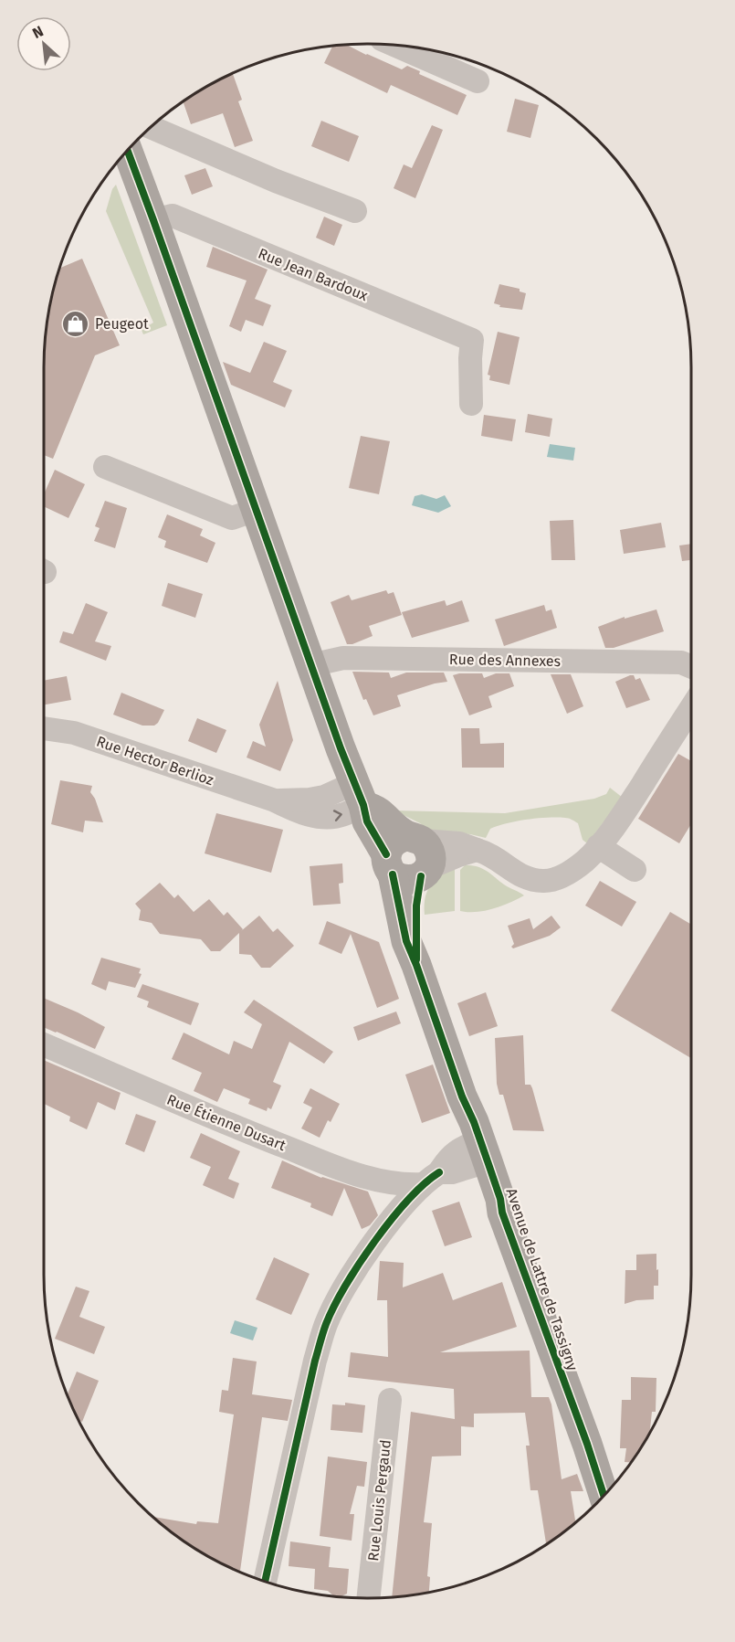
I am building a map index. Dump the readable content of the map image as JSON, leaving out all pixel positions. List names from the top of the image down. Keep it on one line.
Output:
{"streets":{"main road":["Avenue de Lattre de Tassigny"],"street":["Rue Jean Bardoux","Rue des Annexes","Rue Hector Berlioz","Rue Étienne Dusart","Rue Louis Pergaud"]},"crossings":[["Rue Étienne Dusart","Avenue de Lattre de Tassigny"]],"places":{"shop":["Peugeot"]},"north":"top left"}
